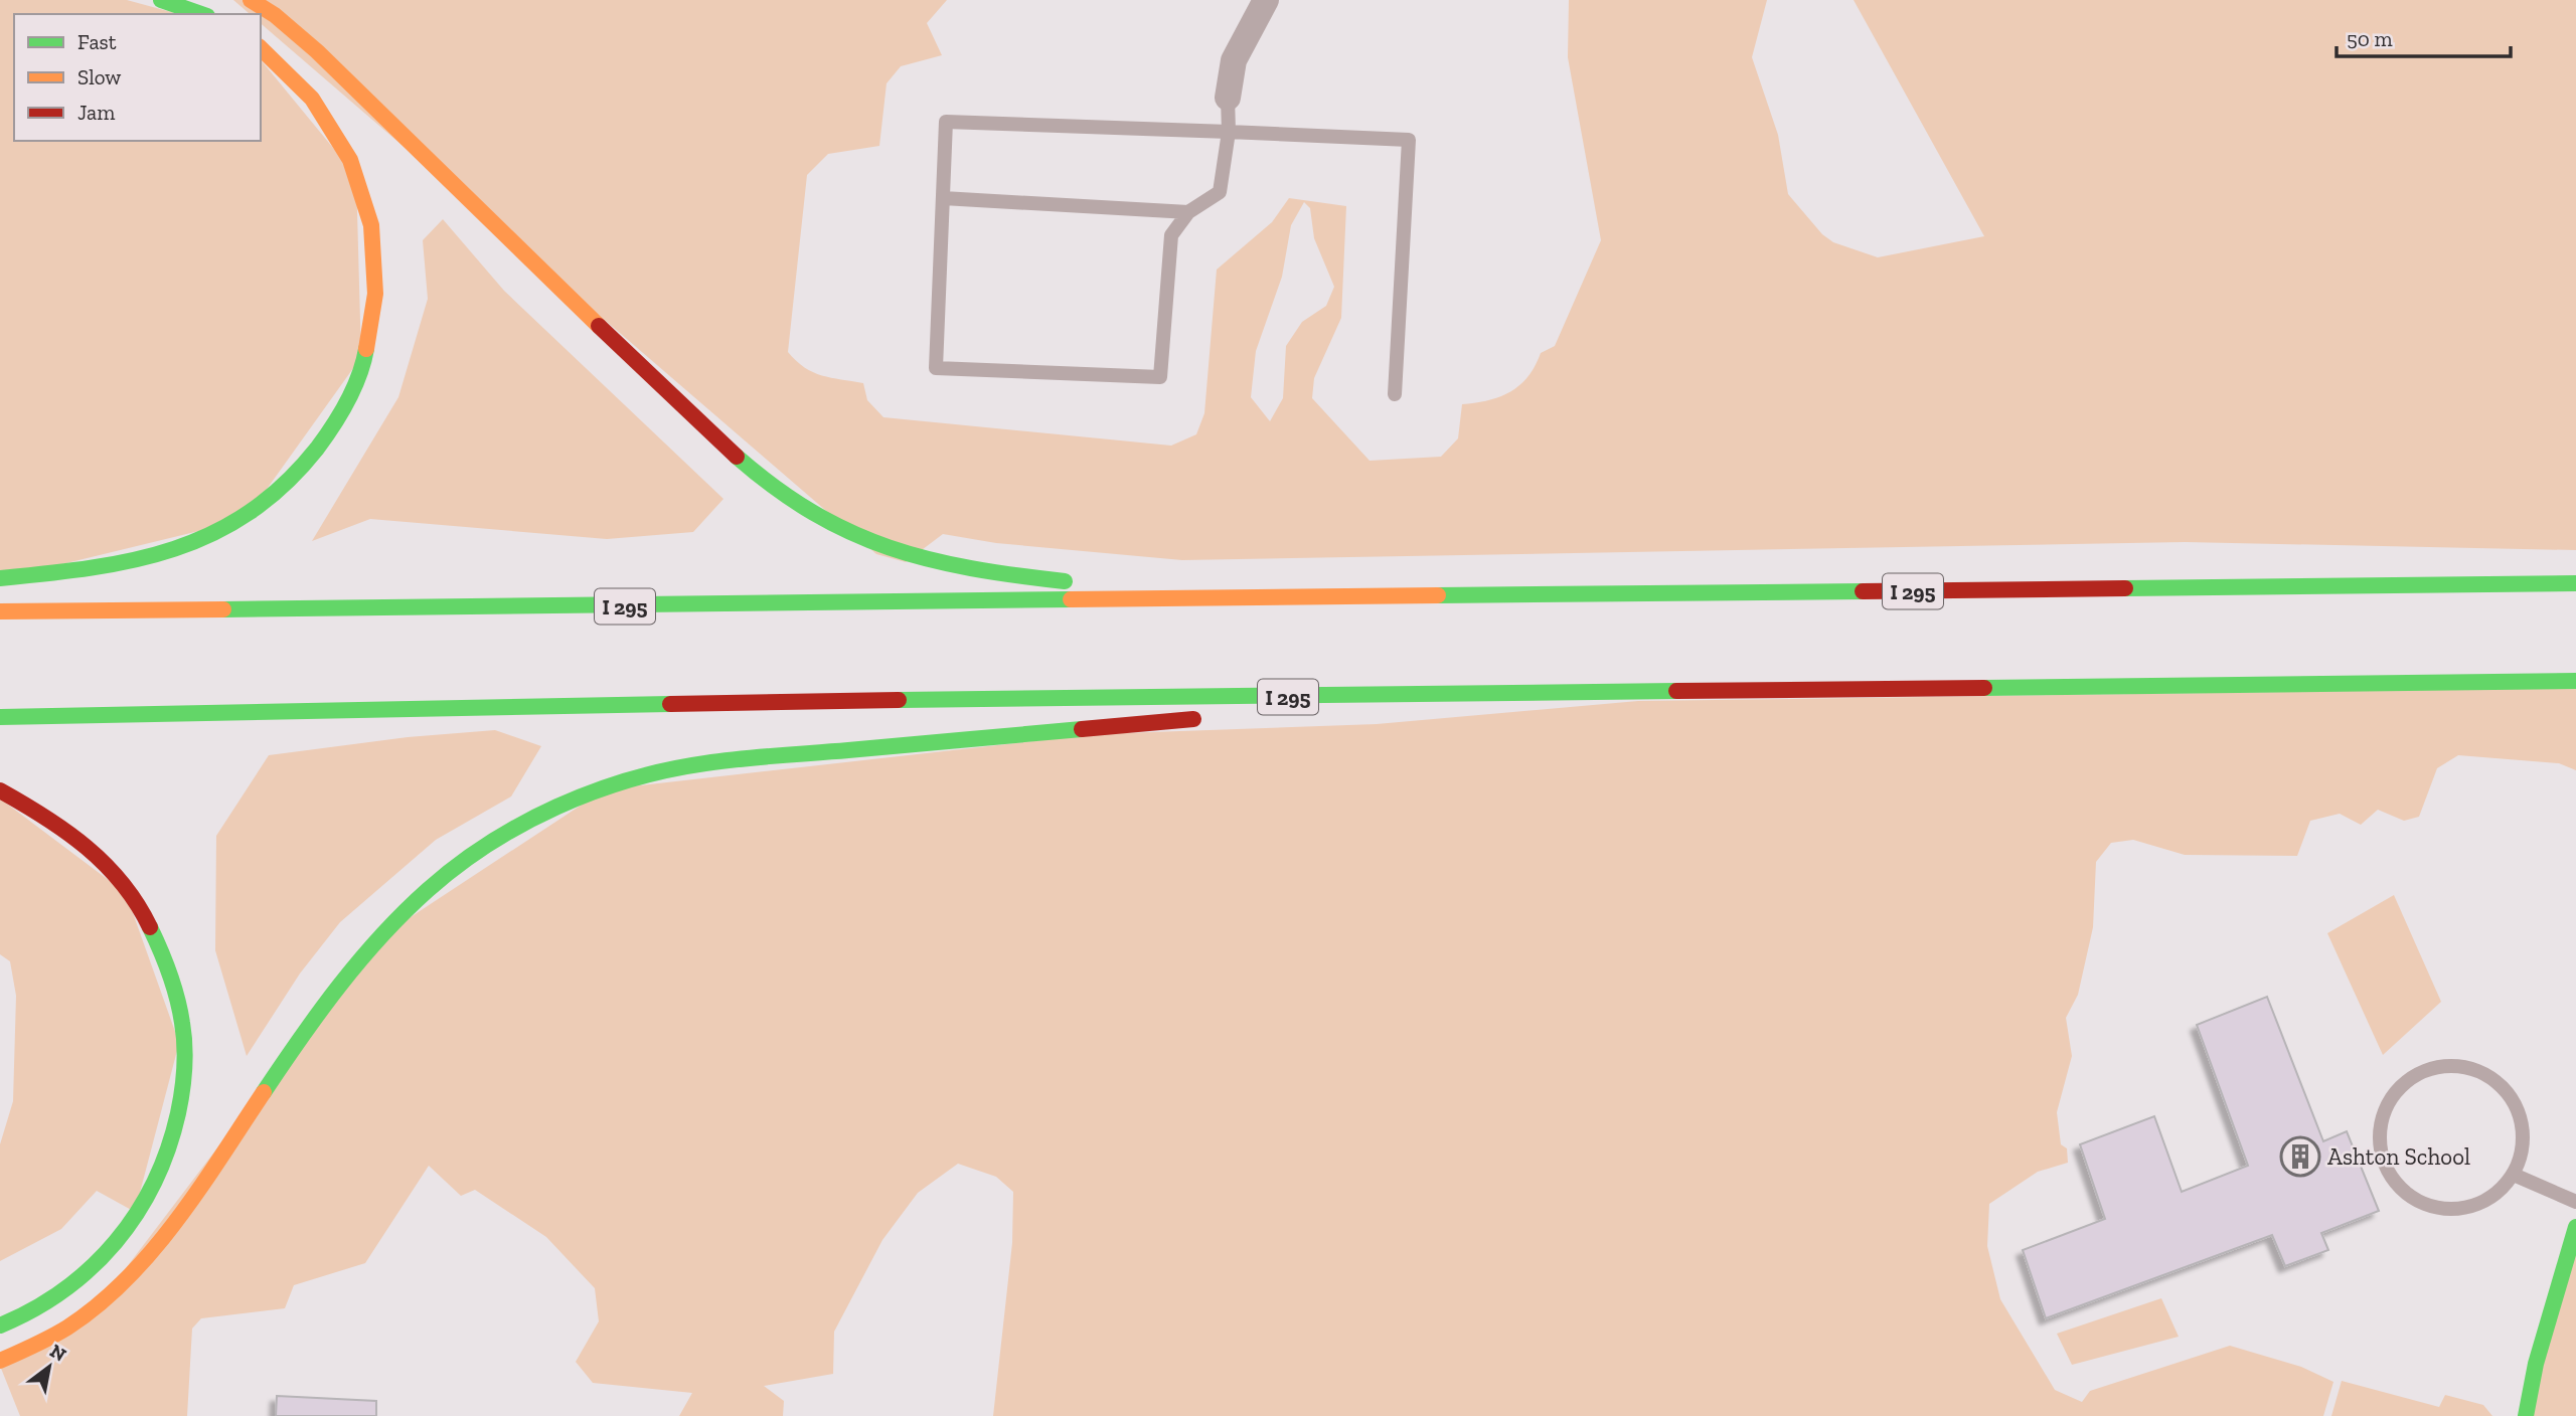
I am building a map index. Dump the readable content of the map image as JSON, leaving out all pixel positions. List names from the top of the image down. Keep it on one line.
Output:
{"streets":{"main road":["I 295"]},"places":{"building":["Ashton School"]},"legend":["Fast","Slow","Jam"],"scale_bar":"50 m","north":"top right"}
